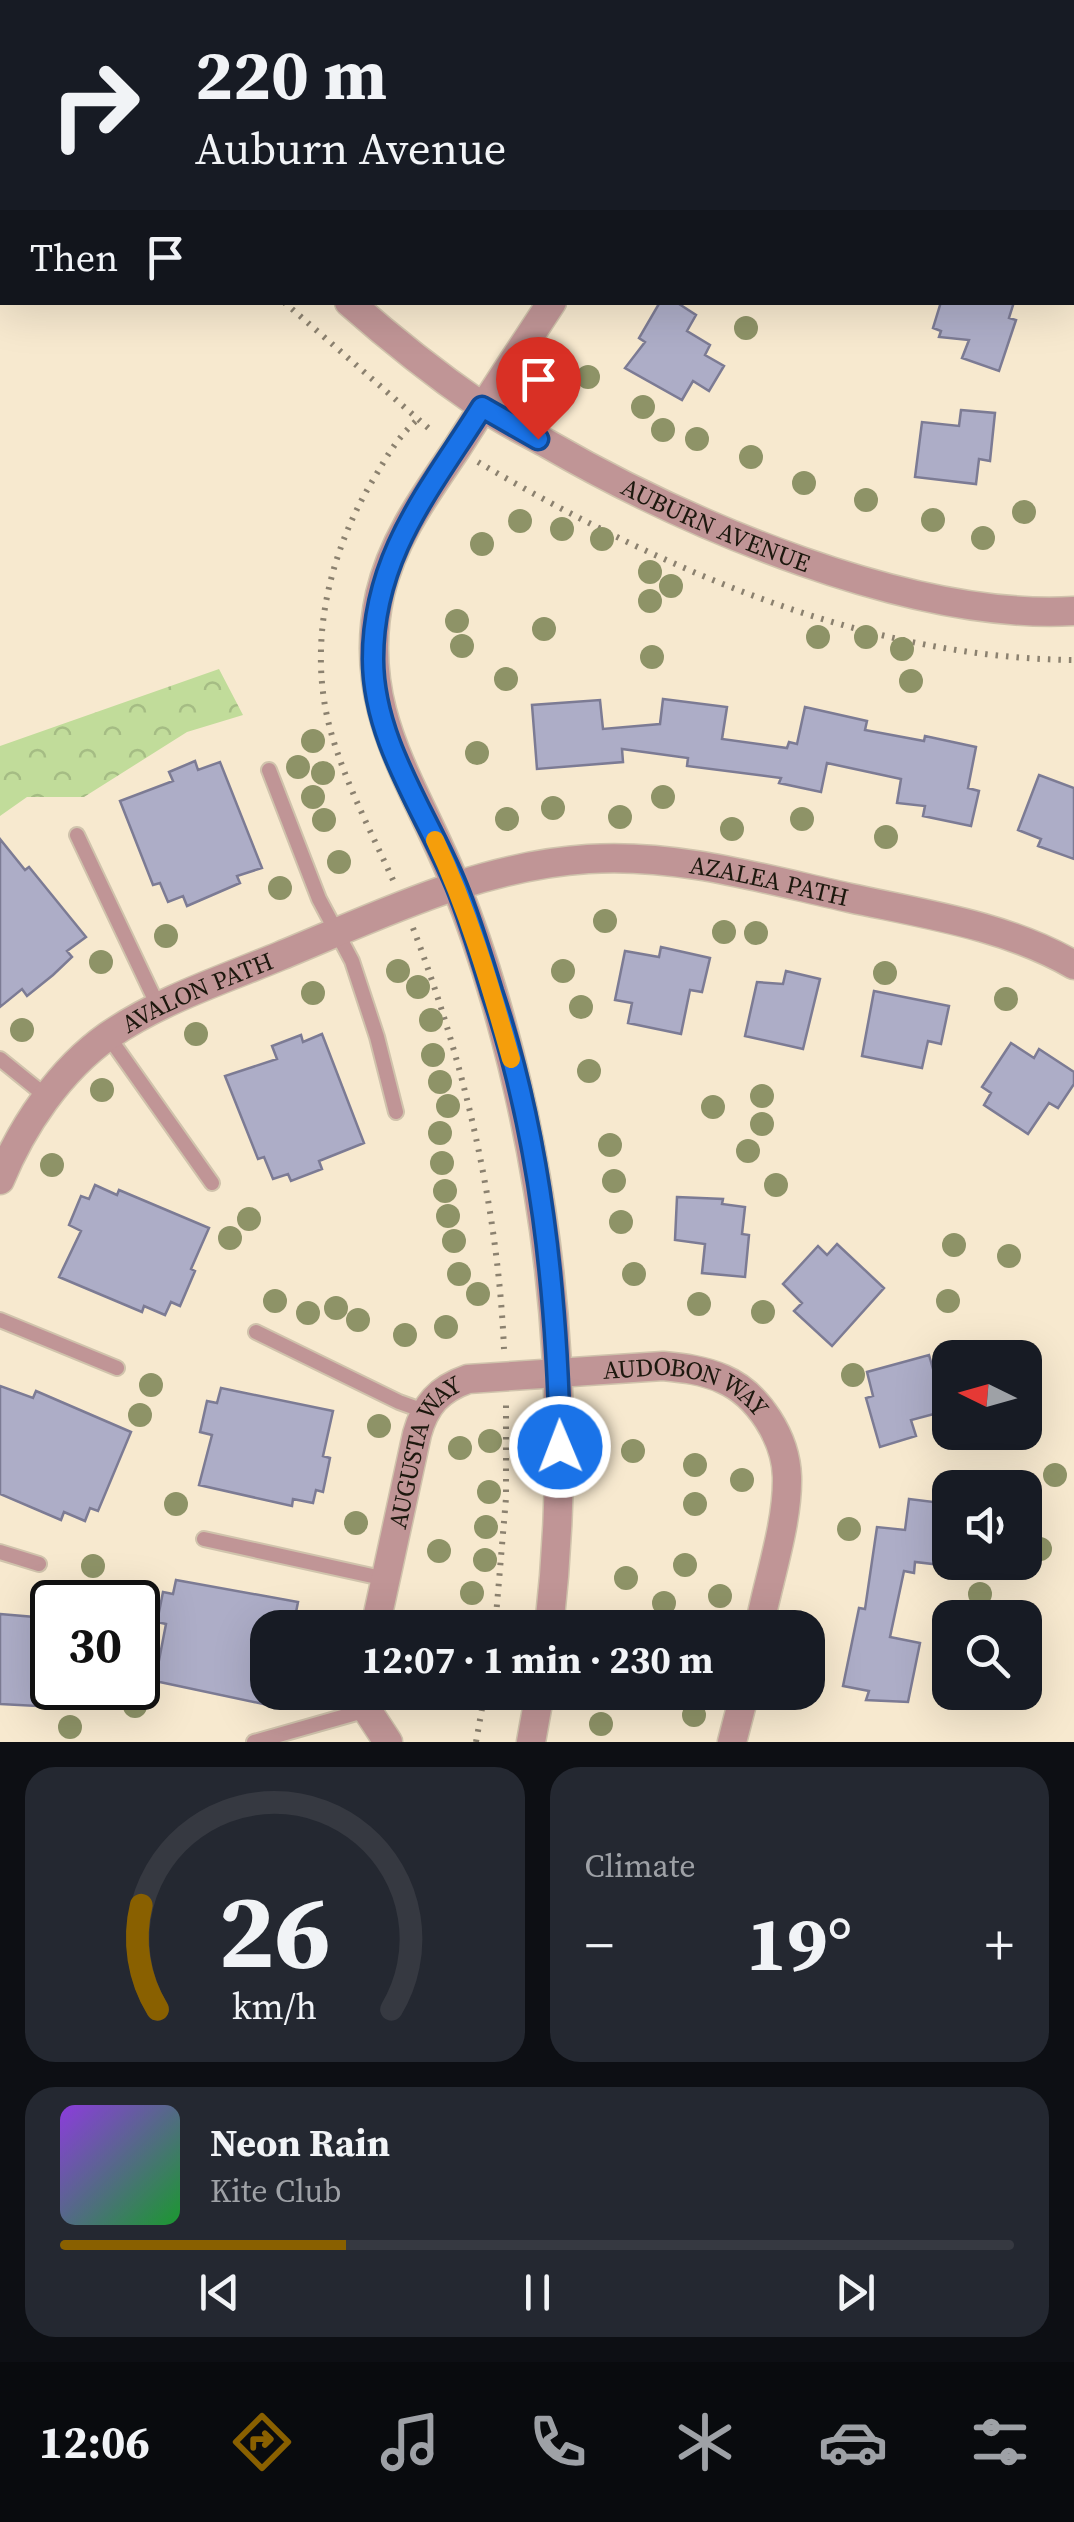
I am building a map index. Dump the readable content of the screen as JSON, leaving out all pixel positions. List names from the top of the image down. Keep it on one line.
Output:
{"streets":{"street":["AUBURN AVENUE","AZALEA PATH","AVALON PATH","AUDOBON WAY","AUGUSTA WAY"]},"crossings":[["AZALEA PATH","AVALON PATH"],["AUDOBON WAY","AUGUSTA WAY"]],"north":"left","page":{"turn":["220 m","Auburn Avenue"],"then":"Then","limit":"30","trip":"12:07 · 1 min · 230 m","tile":"Climate","heat":["−","19°","+"],"song":["Neon Rain","Kite Club"],"tabs":"12:06","gauge":["26","km/h"]}}
